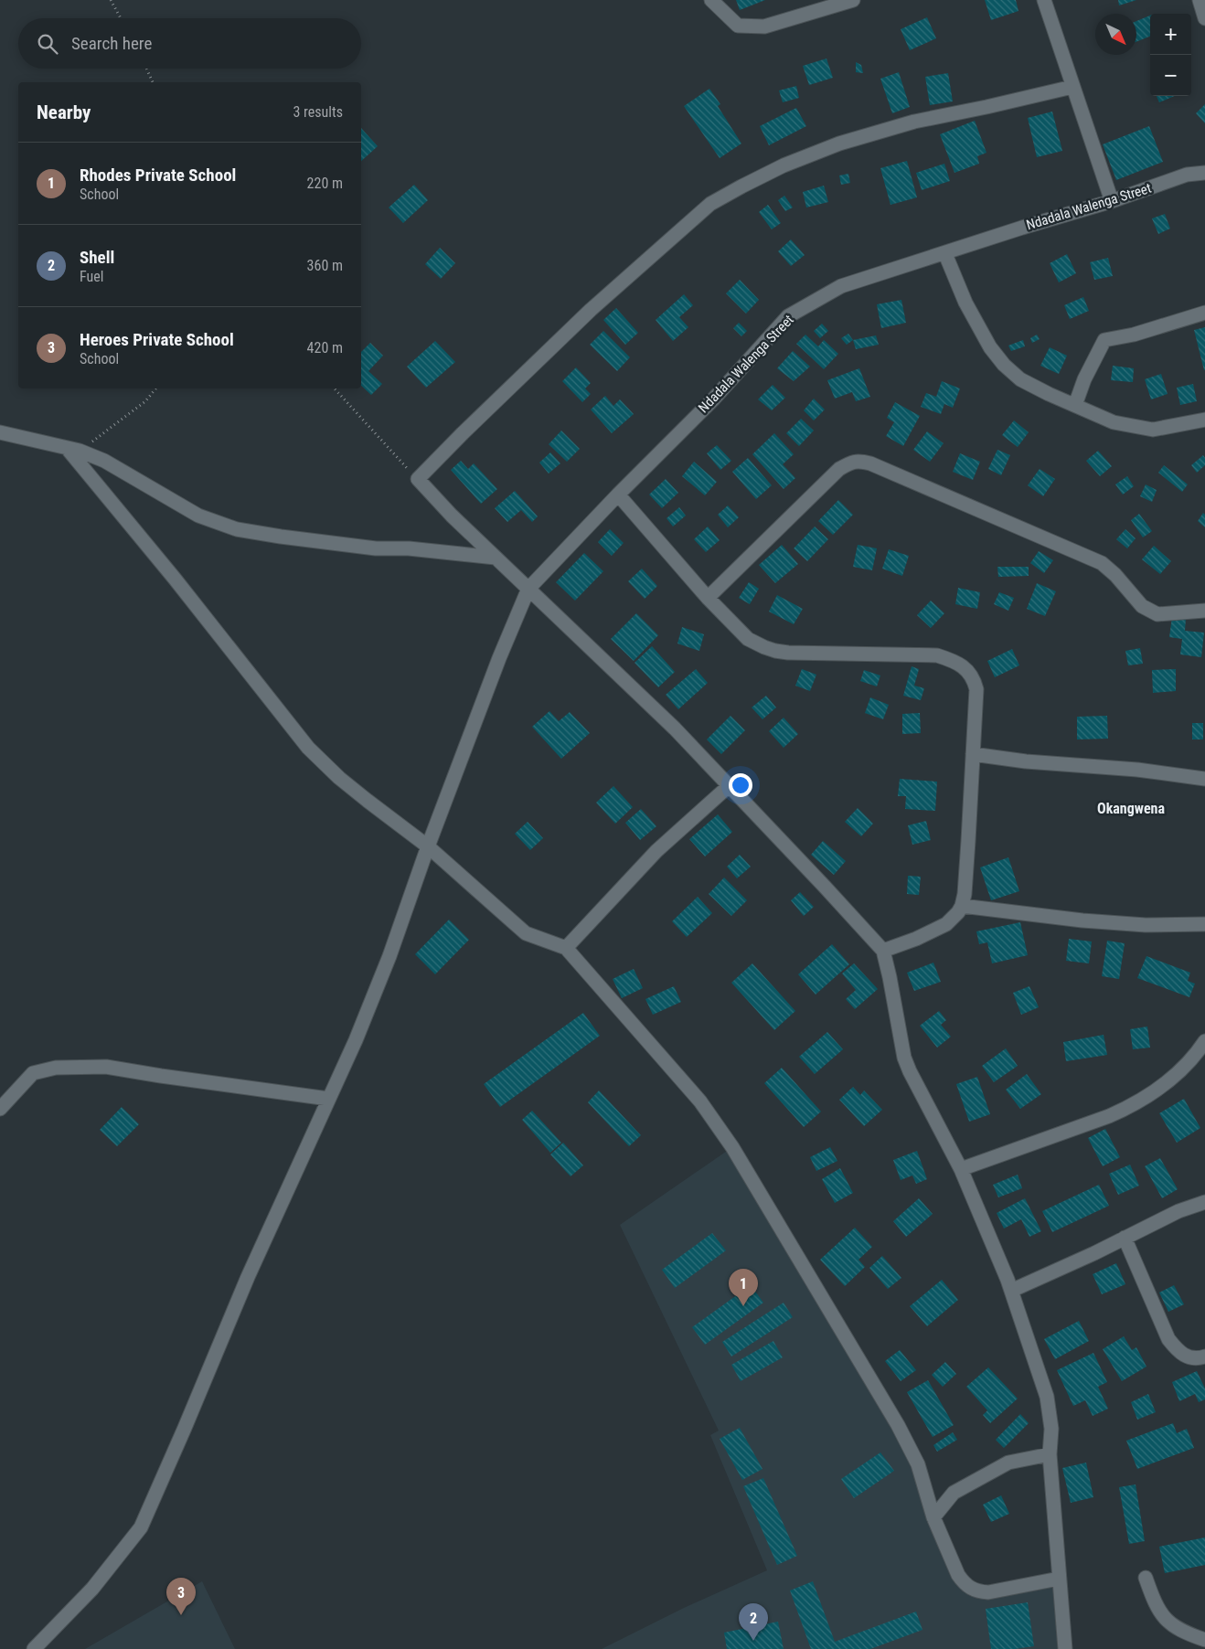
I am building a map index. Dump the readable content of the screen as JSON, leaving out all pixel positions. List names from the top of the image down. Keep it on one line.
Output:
{"streets":{"street":["Ndadala Walenga Street"]},"districts":["Okangwena"],"north":"bottom right","page":{"map_buttons":["+","−"],"search":"Search here","heading":["Nearby","3 results"],"list":[{"mark":"1","name":"Rhodes Private School","note":"School","value":"220 m"},{"mark":"2","name":"Shell","note":"Fuel","value":"360 m"},{"mark":"3","name":"Heroes Private School","note":"School","value":"420 m"}],"pins":["1","3","2"]}}
